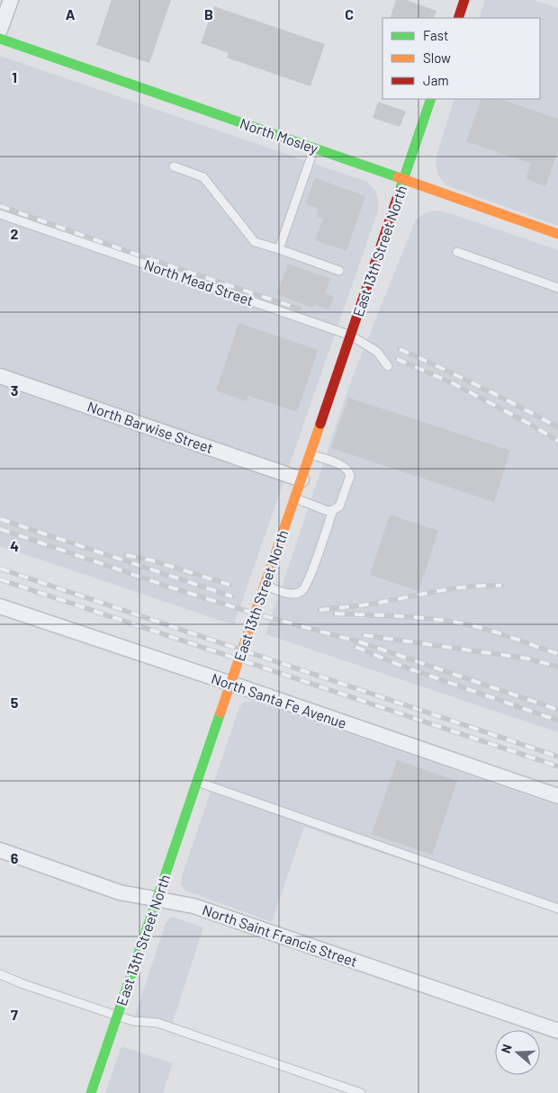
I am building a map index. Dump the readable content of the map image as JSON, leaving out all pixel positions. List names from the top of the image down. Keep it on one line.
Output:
{"streets":{"main road":["North Mosley","East 13th Street North"],"street":["North Barwise Street","North Santa Fe Avenue","North Saint Francis Street"],"lane":["North Mead Street"]},"crossings":[["North Mosley","East 13th Street North"],["East 13th Street North","North Mead Street"],["East 13th Street North","North Barwise Street"],["East 13th Street North","North Santa Fe Avenue"],["East 13th Street North","North Saint Francis Street"]],"legend":["Fast","Slow","Jam"],"north":"left","grid":{"columns":["A","B","C"],"rows":["1","2","3","4","5","6","7"]}}
